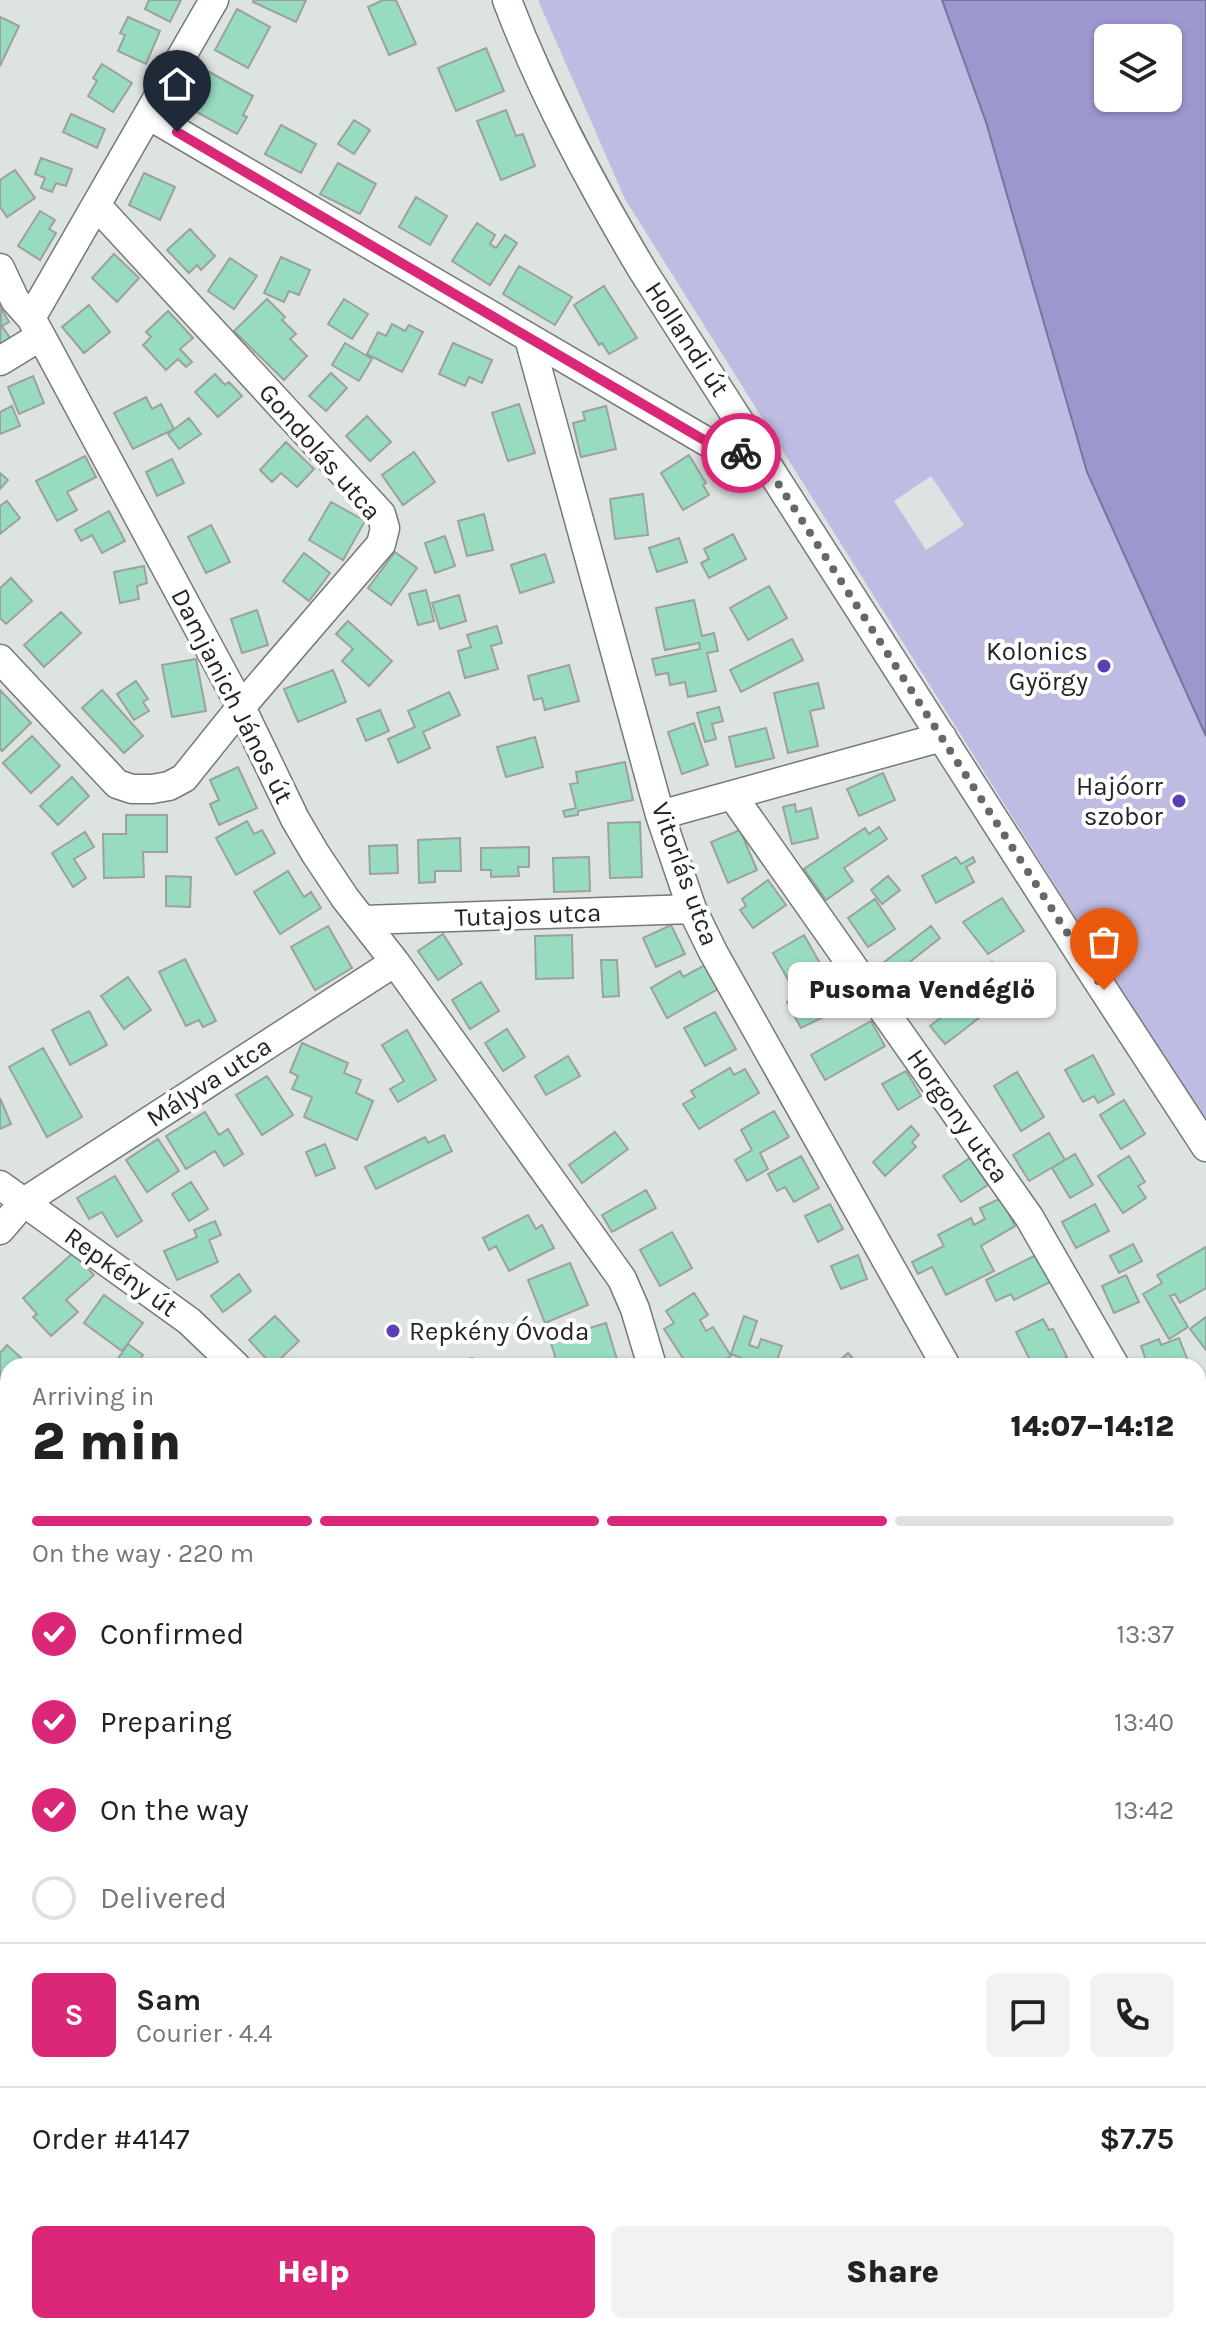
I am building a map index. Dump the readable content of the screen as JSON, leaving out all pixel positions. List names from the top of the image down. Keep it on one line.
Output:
{"streets":{"street":["Hollandi út","Gondolás utca","Damjanich János út","Vitorlás utca","Tutajos utca","Mályva utca","Horgony utca","Repkény út"]},"crossings":[["Gondolás utca","Damjanich János út"],["Damjanich János út","Tutajos utca"],["Damjanich János út","Mályva utca"],["Vitorlás utca","Tutajos utca"],["Mályva utca","Repkény út"]],"places":["Kolonics György","Hajóorr szobor","Pusoma Vendéglő","Repkény Óvoda"],"page":{"bubble":"Pusoma Vendéglő","heading":["2 min","Arriving in","14:07–14:12"],"panel":["Sam","Courier · 4.4","Order #4147","$7.75"],"bar":"On the way · 220 m","list":[["Confirmed","13:37"],["Preparing","13:40"],["On the way","13:42"],"Delivered"],"round":"S","buttons":["Help","Share"]}}
